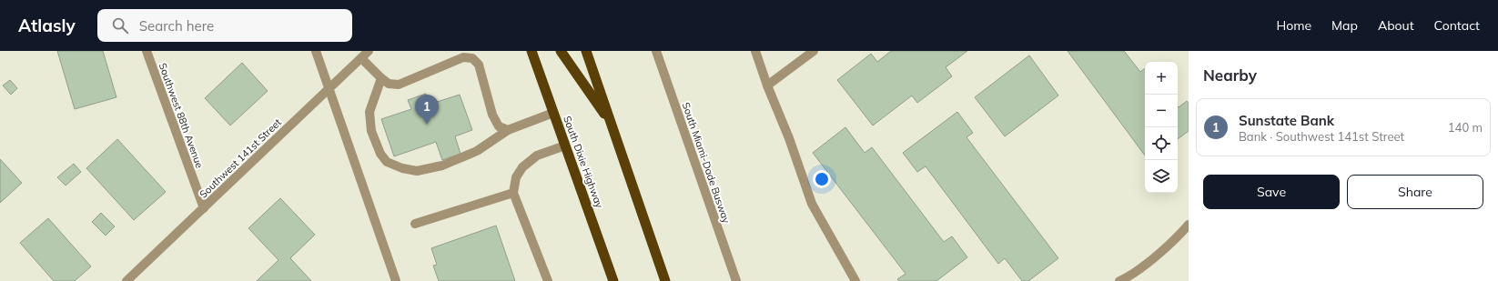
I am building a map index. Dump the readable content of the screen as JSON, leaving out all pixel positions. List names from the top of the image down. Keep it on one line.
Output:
{"streets":{"highway":["South Dixie Highway"],"street":["Southwest 88th Avenue","Southwest 141st Street","South Miami-Dade Busway"]},"crossings":[["Southwest 88th Avenue","Southwest 141st Street"]],"page":{"header":"Atlasly","search":"Search here","nav":["Home","Map","About","Contact"],"heading":"Nearby","map_buttons":["+","−"],"pins":"1","list":[{"mark":"1","name":"Sunstate Bank","note":"Bank · Southwest 141st Street","value":"140 m"}],"buttons":["Save","Share"]}}
